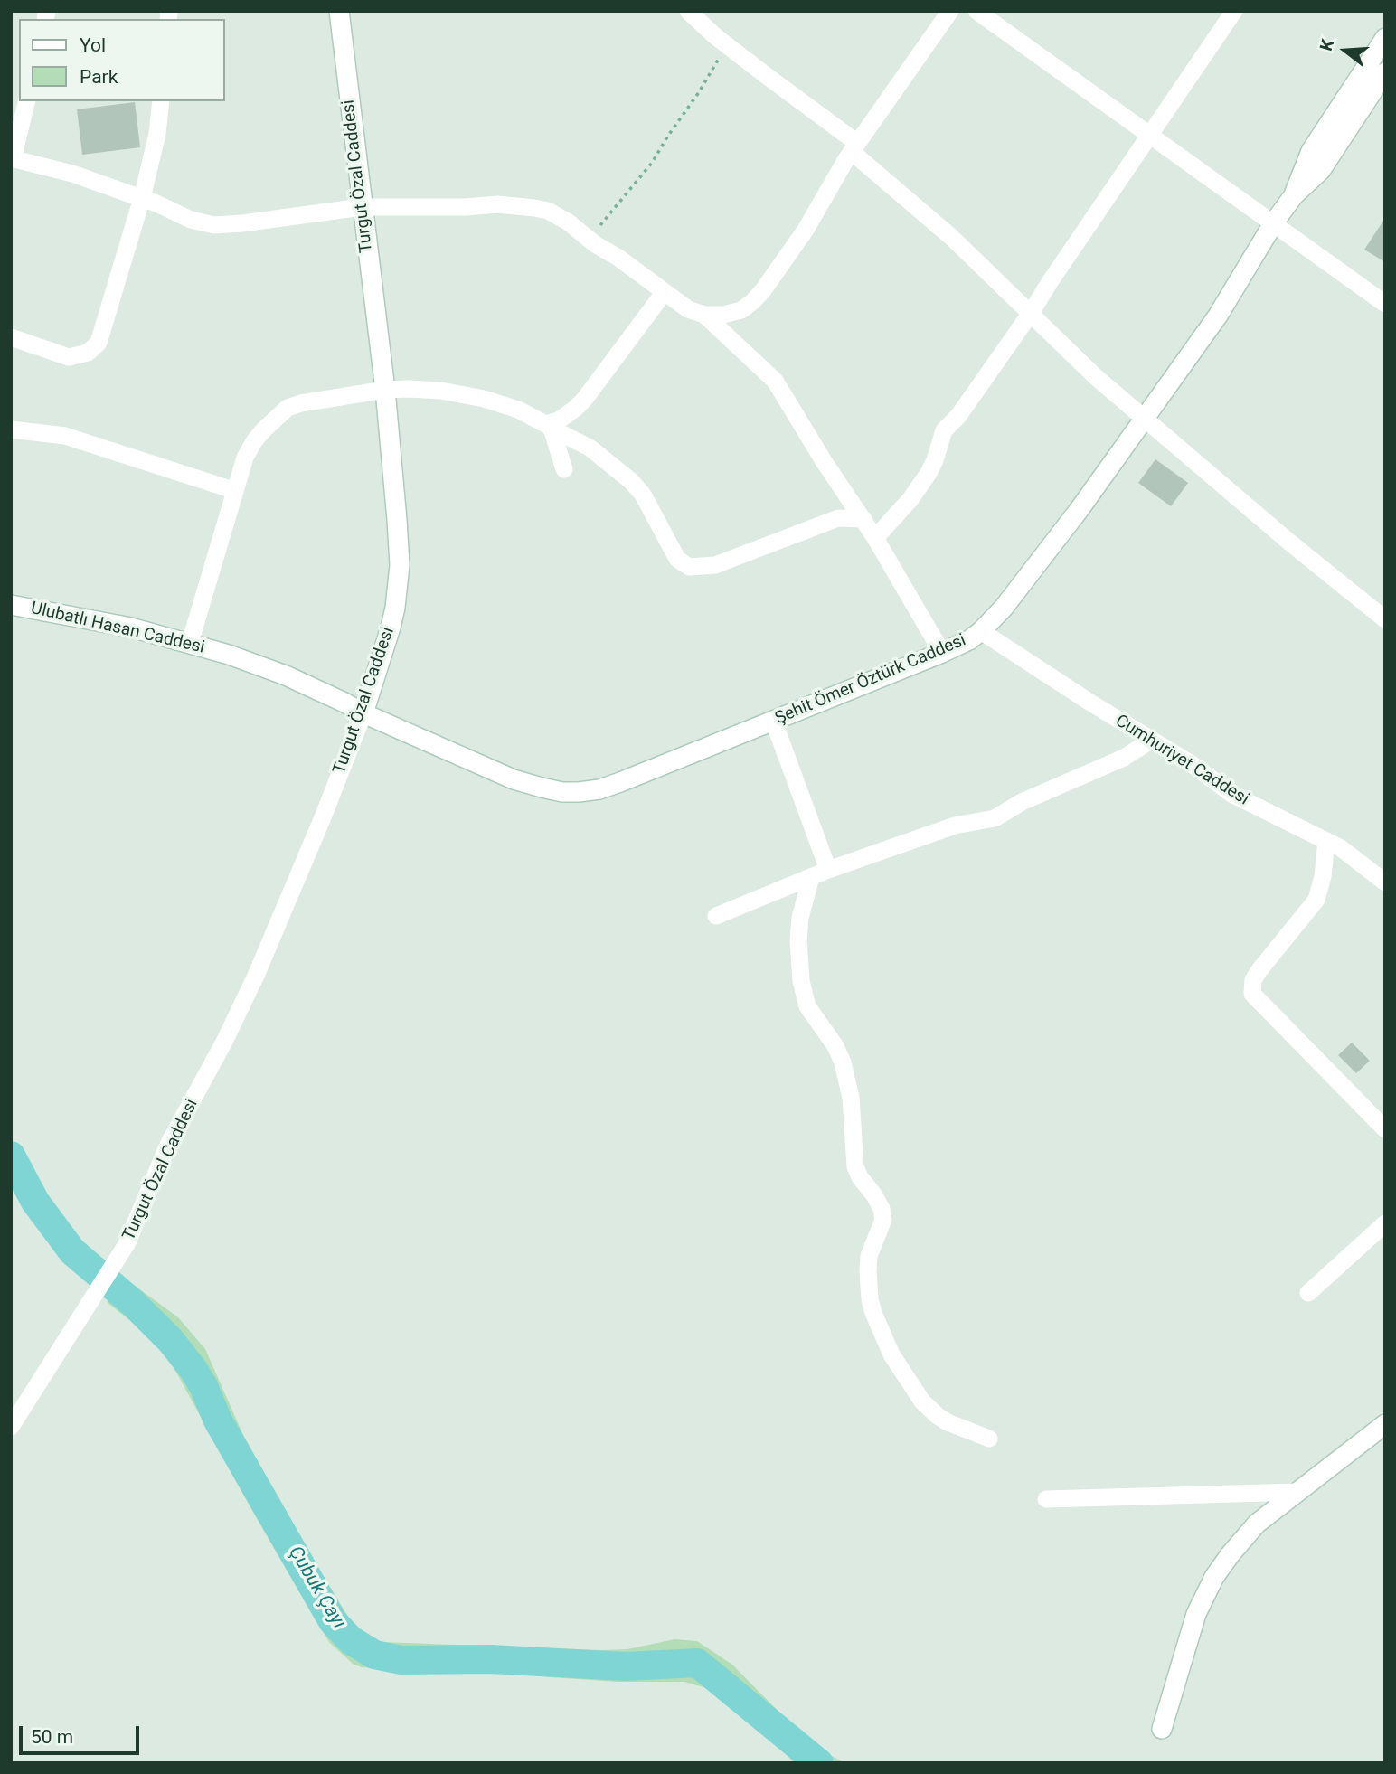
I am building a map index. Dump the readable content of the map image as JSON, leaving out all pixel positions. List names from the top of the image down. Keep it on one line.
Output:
{"streets":{"street":["Turgut Özal Caddesi","Ulubatlı Hasan Caddesi","Şehit Ömer Öztürk Caddesi","Cumhuriyet Caddesi"]},"crossings":[["Turgut Özal Caddesi","Ulubatlı Hasan Caddesi"],["Turgut Özal Caddesi","Şehit Ömer Öztürk Caddesi"],["Ulubatlı Hasan Caddesi","Şehit Ömer Öztürk Caddesi"],["Şehit Ömer Öztürk Caddesi","Cumhuriyet Caddesi"]],"water":["Çubuk Çayı"],"legend":["Yol","Park"],"scale_bar":"50 m","north":"left"}
